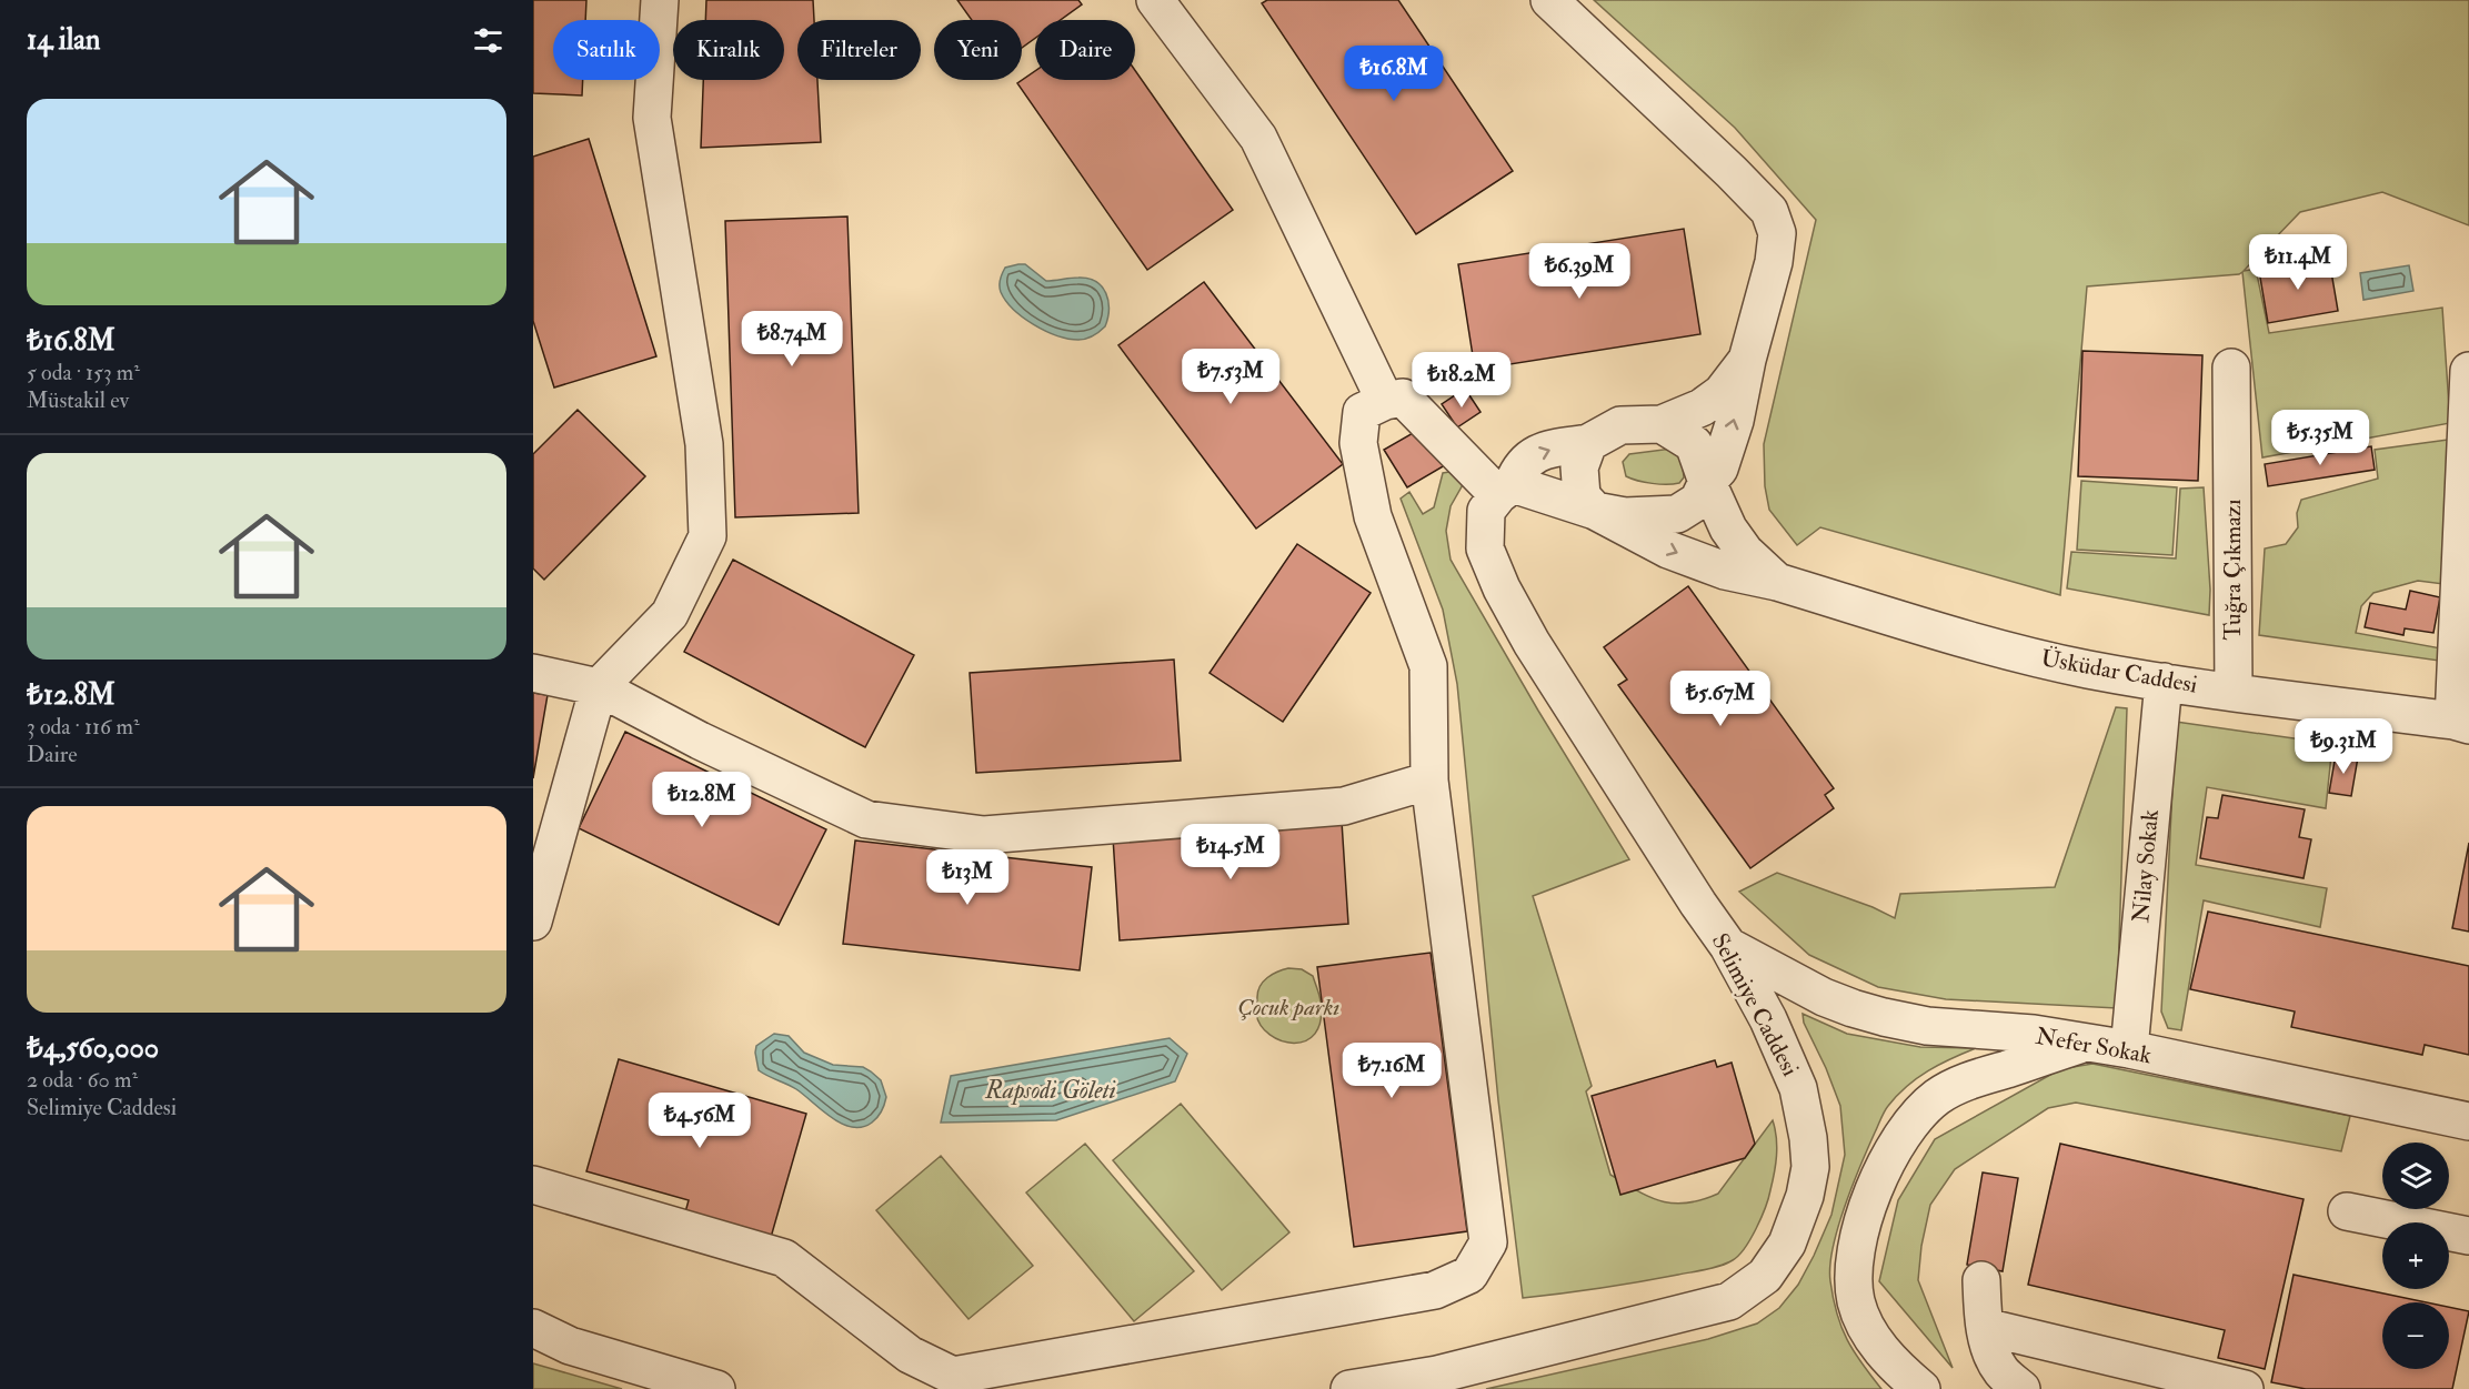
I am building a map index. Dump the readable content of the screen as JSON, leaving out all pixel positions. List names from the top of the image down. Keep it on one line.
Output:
{"streets":{"street":["Tuğra Çıkmazı","Üsküdar Caddesi","Nilay Sokak","Selimiye Caddesi","Nefer Sokak"]},"crossings":[["Tuğra Çıkmazı","Üsküdar Caddesi"],["Üsküdar Caddesi","Nilay Sokak"],["Üsküdar Caddesi","Selimiye Caddesi"],["Nilay Sokak","Nefer Sokak"],["Selimiye Caddesi","Nefer Sokak"]],"water":["Rapsodi Göleti"],"parks":["Çocuk parkı"],"page":{"heading":"14 ilan","chip":["Satılık","Kiralık","Filtreler","Yeni","Daire"],"price":["₺16.8M","₺11.4M","₺6.39M","₺8.74M","₺7.53M","₺18.2M","₺5.35M","₺5.67M","₺9.31M","₺12.8M","₺14.5M","₺13M","₺7.16M","₺4.56M"],"list":[{"name":"₺16.8M","note":"5 oda · 153 m² · Müstakil ev"},{"name":"₺12.8M","note":"3 oda · 116 m² · Daire"},{"name":"₺4,560,000","note":"2 oda · 60 m² · Selimiye Caddesi"}],"map_buttons":["+","−"]}}
